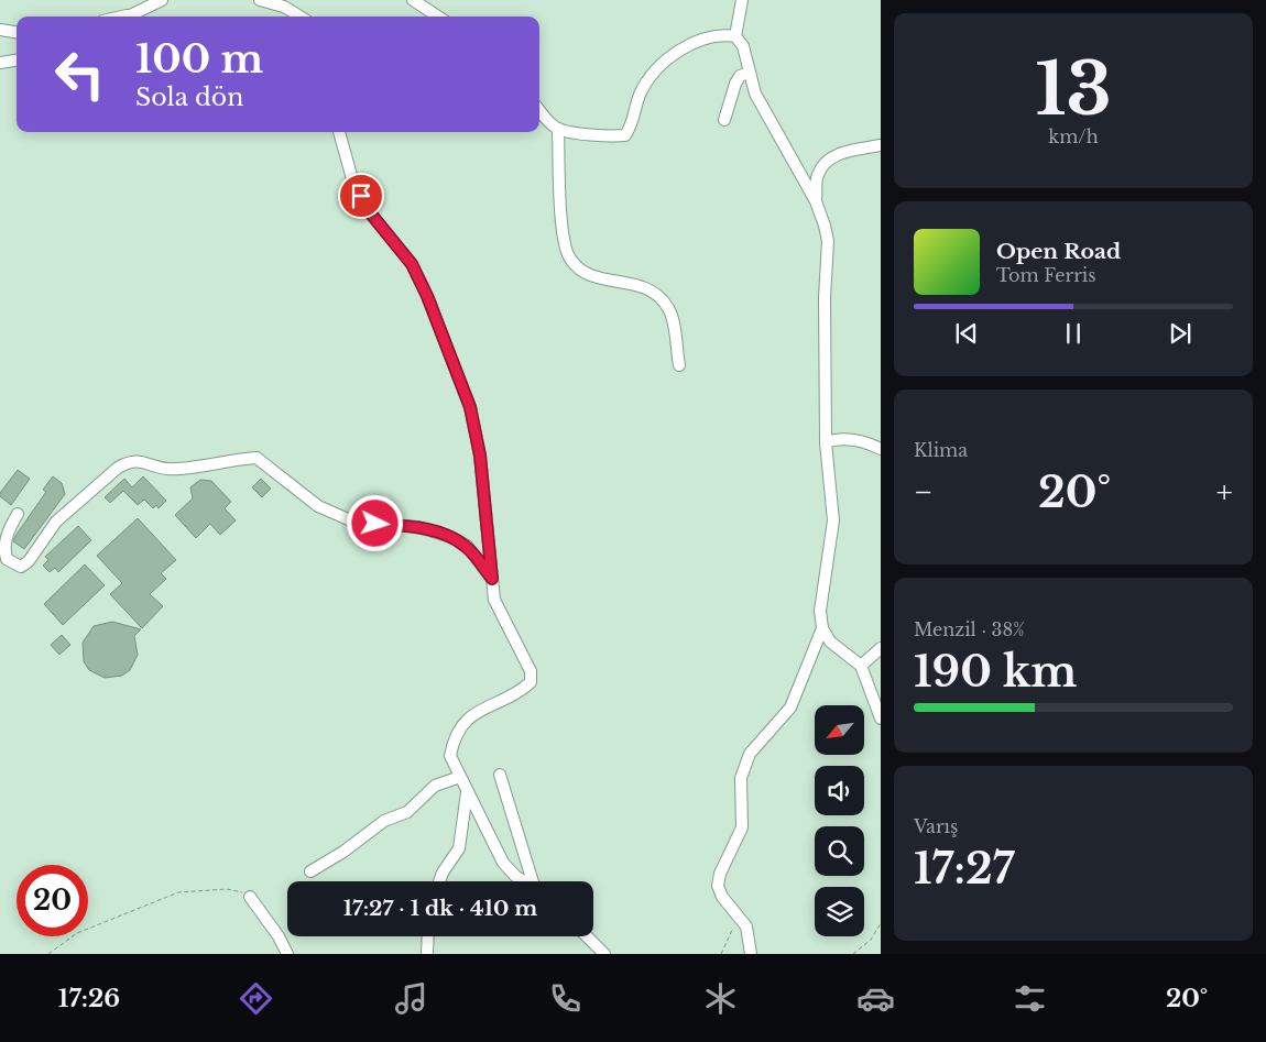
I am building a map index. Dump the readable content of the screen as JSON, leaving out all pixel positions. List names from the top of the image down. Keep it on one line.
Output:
{"north":"bottom left","page":{"tile":[["13","km/h"],"Klima",["Menzil · 38%","190 km"],["Varış","17:27"]],"turn":["100 m","Sola dön"],"song":["Open Road","Tom Ferris"],"heat":["−","20°","+"],"limit":"20","trip":"17:27 · 1 dk · 410 m","tabs":["17:26","20°"]}}
